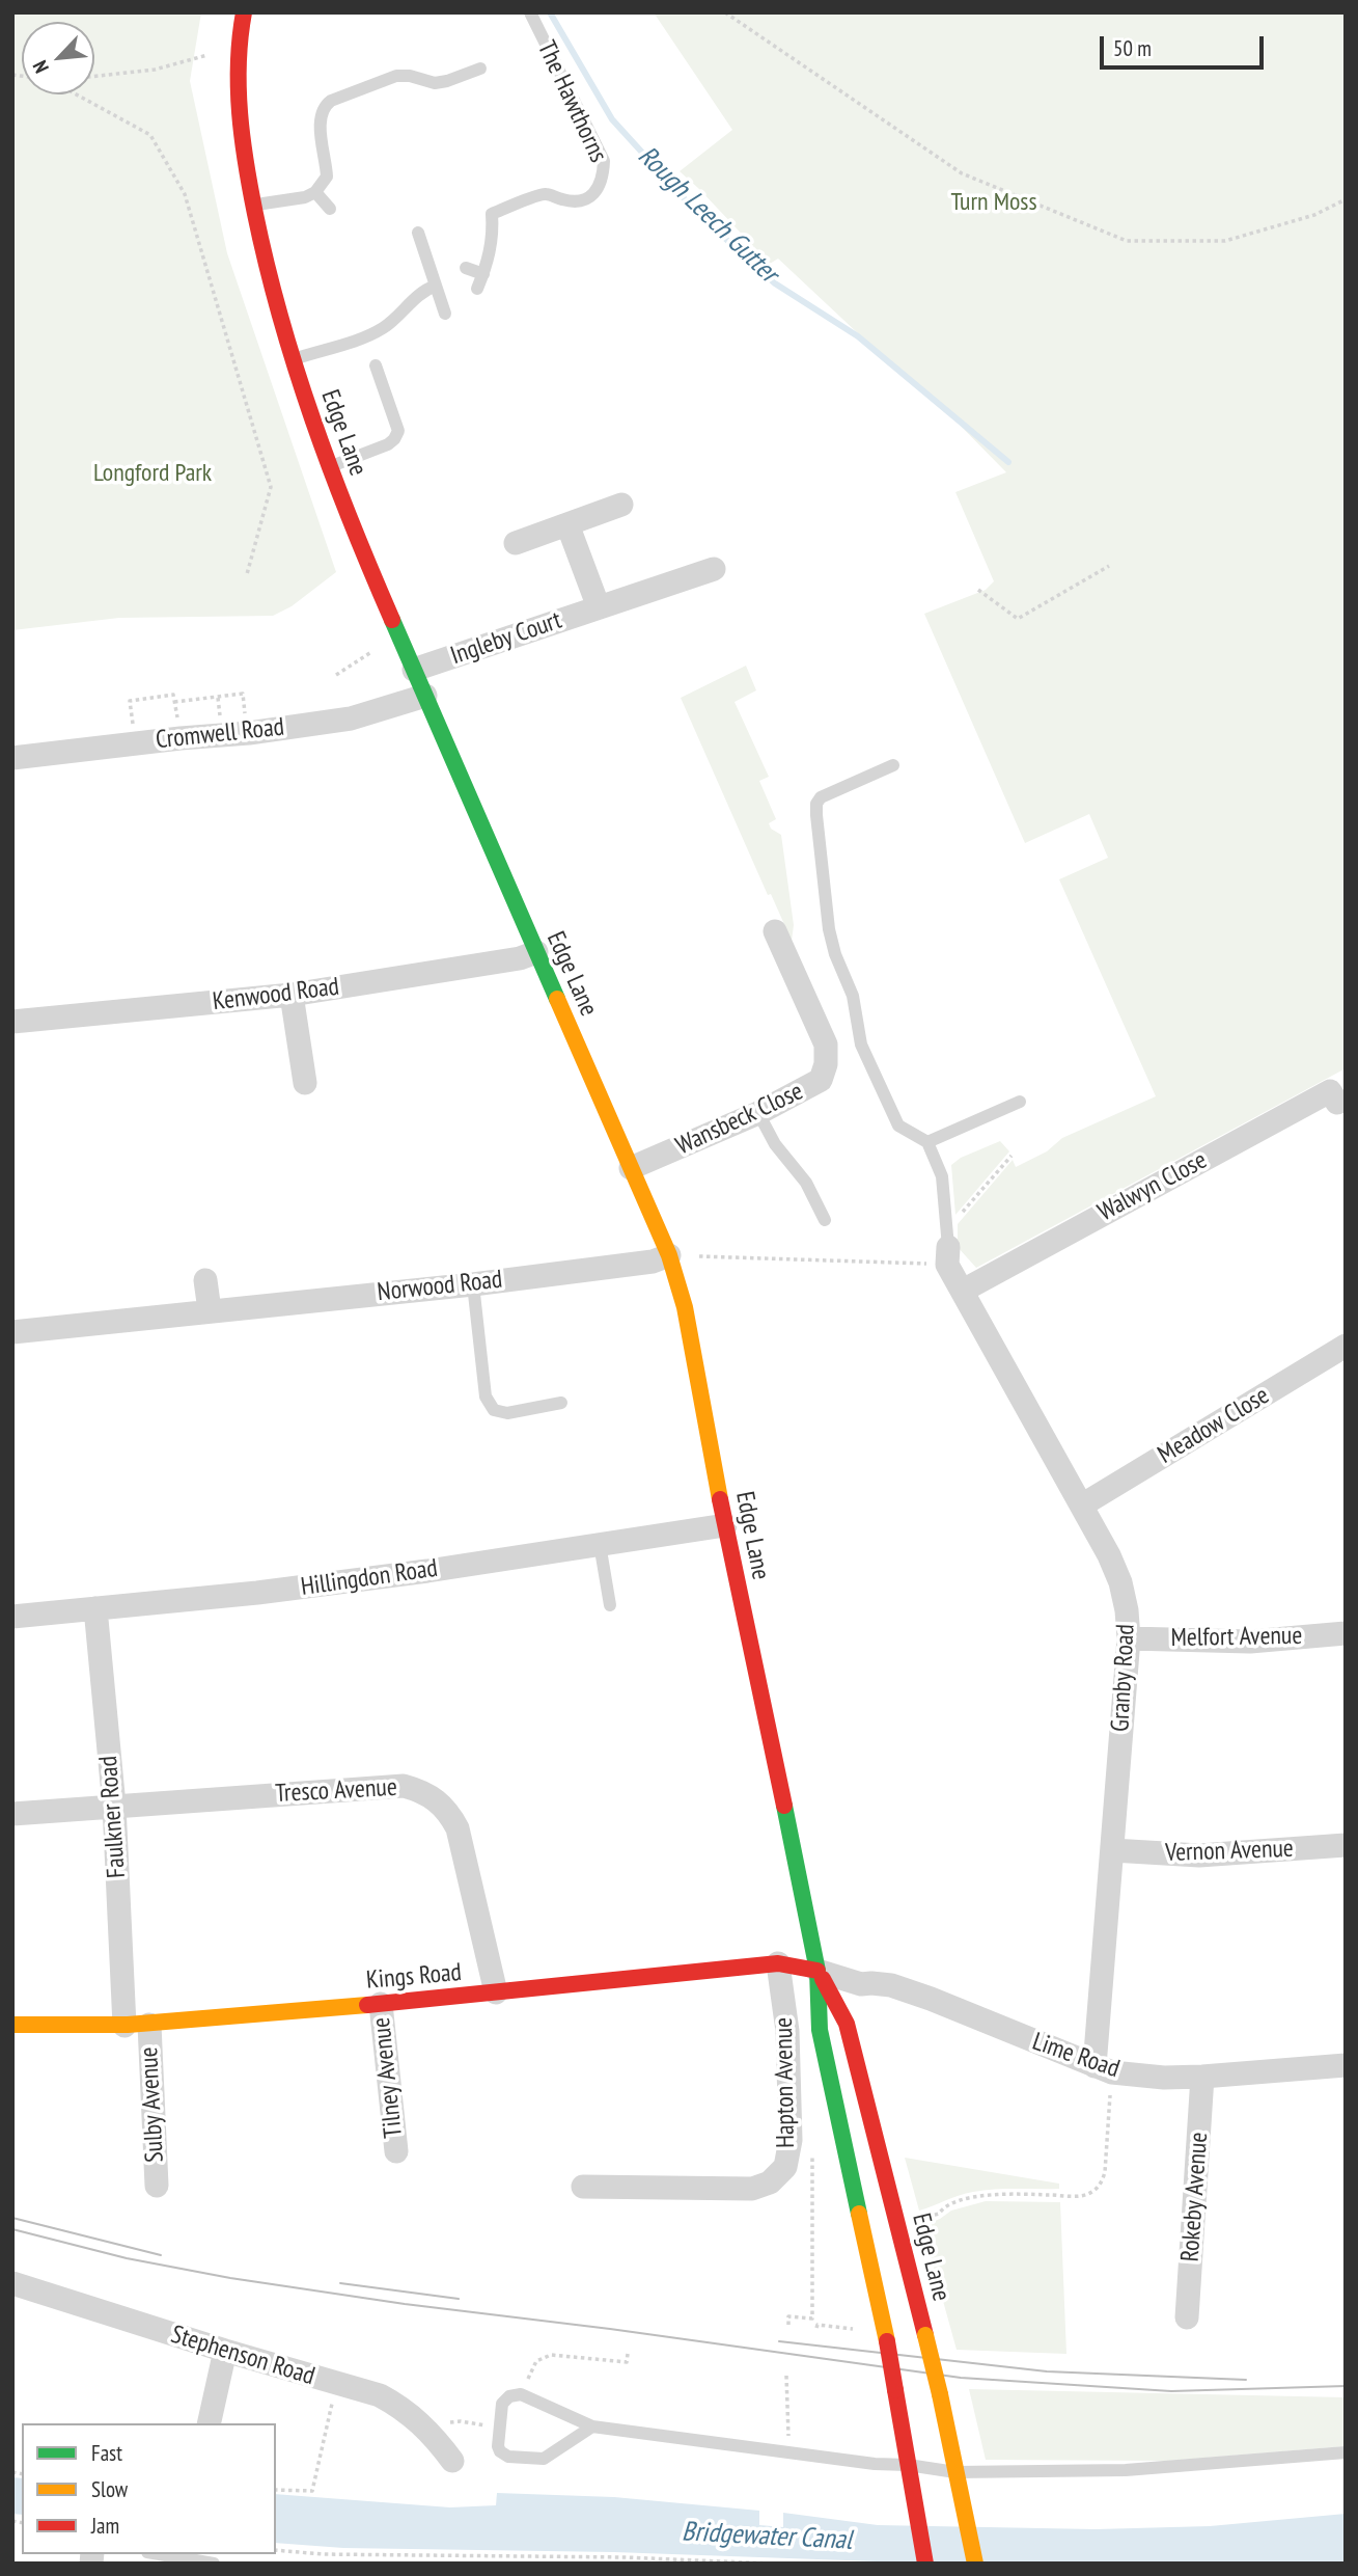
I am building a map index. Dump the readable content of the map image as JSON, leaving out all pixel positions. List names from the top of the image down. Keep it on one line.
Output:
{"streets":{"main road":["Edge Lane","Kings Road"],"street":["Ingleby Court","Cromwell Road","Kenwood Road","Wansbeck Close","Walwyn Close","Norwood Road","Meadow Close","Hillingdon Road","Melfort Avenue","Granby Road","Tresco Avenue","Faulkner Road","Vernon Avenue","Lime Road","Tilney Avenue","Hapton Avenue","Sulby Avenue","Rokeby Avenue","Stephenson Road"],"lane":["The Hawthorns"]},"crossings":[["Edge Lane","Ingleby Court"],["Edge Lane","Cromwell Road"],["Edge Lane","Kenwood Road"],["Edge Lane","Wansbeck Close"],["Edge Lane","Norwood Road"],["Edge Lane","Hillingdon Road"],["Edge Lane","Kings Road"],["Edge Lane","Lime Road"],["Walwyn Close","Granby Road"],["Meadow Close","Granby Road"],["Hillingdon Road","Faulkner Road"],["Melfort Avenue","Granby Road"],["Granby Road","Vernon Avenue"],["Granby Road","Lime Road"],["Tresco Avenue","Faulkner Road"],["Tresco Avenue","Kings Road"],["Faulkner Road","Kings Road"],["Kings Road","Lime Road"],["Kings Road","Tilney Avenue"],["Kings Road","Hapton Avenue"],["Kings Road","Sulby Avenue"],["Lime Road","Rokeby Avenue"]],"water":["Rough Leech Gutter","Bridgewater Canal"],"parks":["Turn Moss","Longford Park"],"legend":["Fast","Slow","Jam"],"scale_bar":"50 m","north":"bottom left"}
